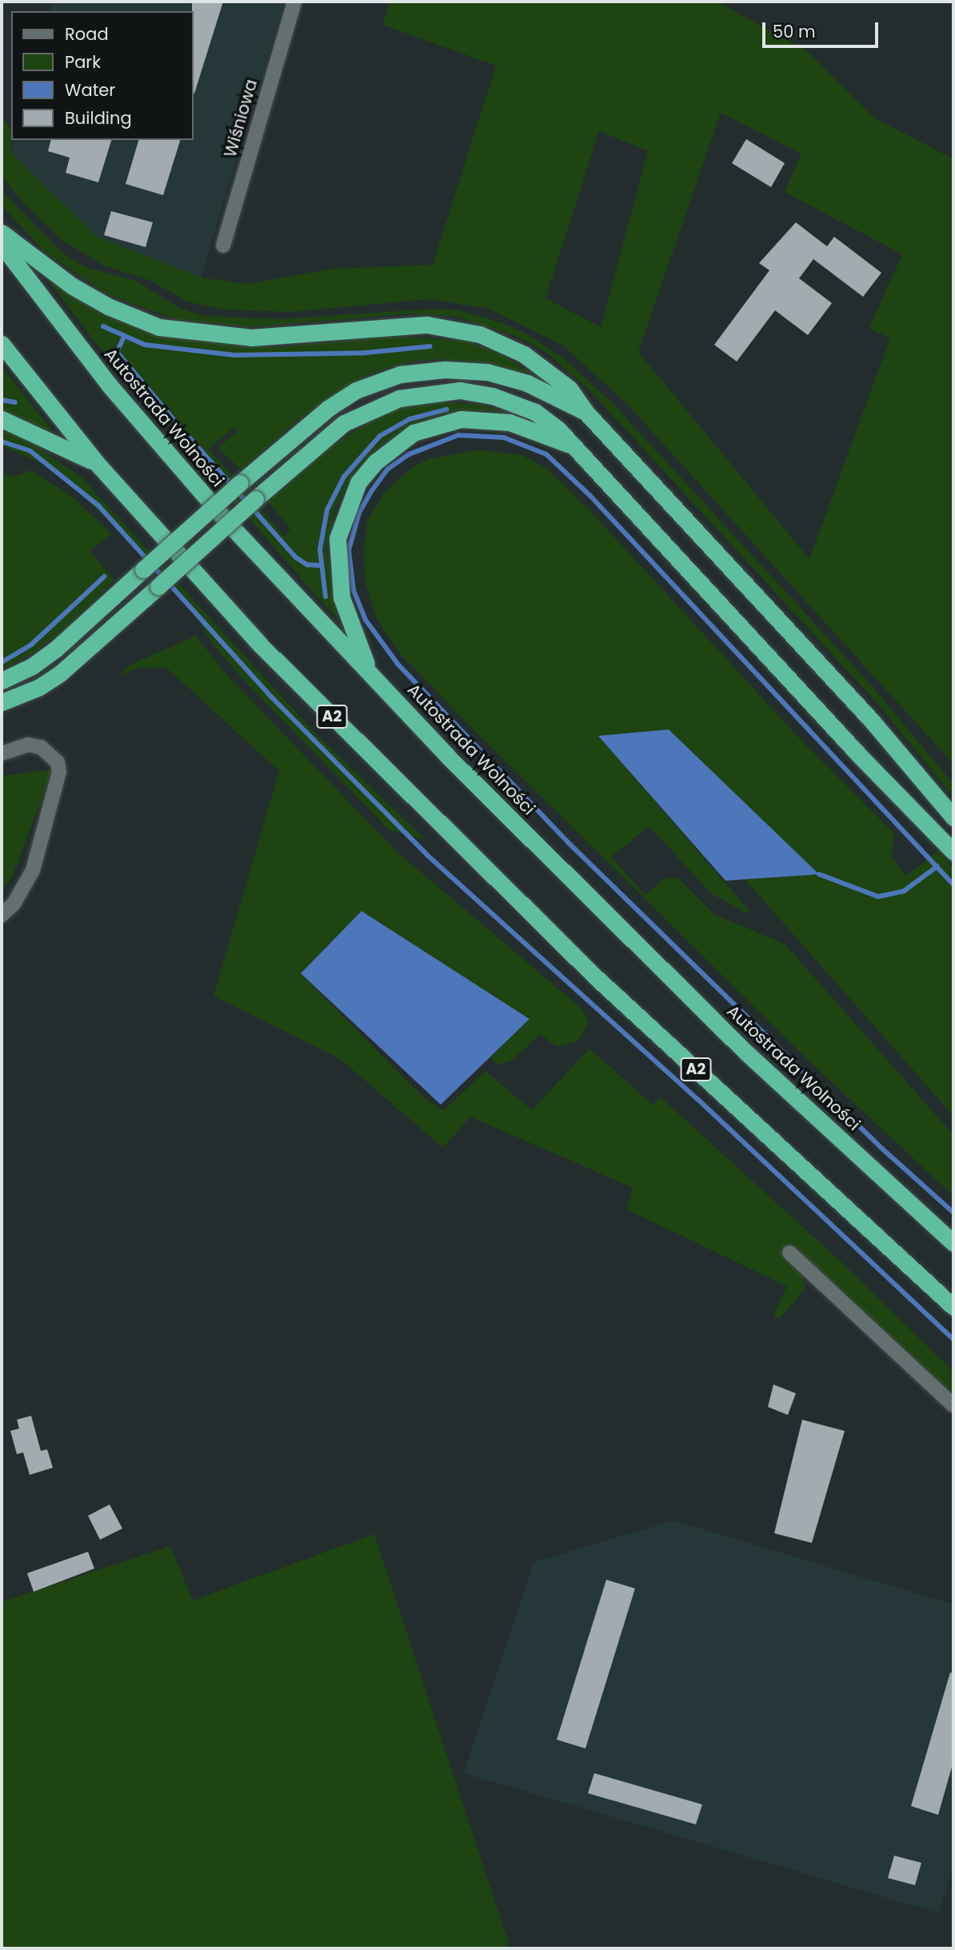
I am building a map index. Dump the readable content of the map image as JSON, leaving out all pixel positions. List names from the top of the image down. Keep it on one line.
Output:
{"streets":{"highway":["Autostrada Wolności","A2"],"street":["Wiśniowa"]},"legend":["Road","Park","Water","Building"],"scale_bar":"50 m"}
